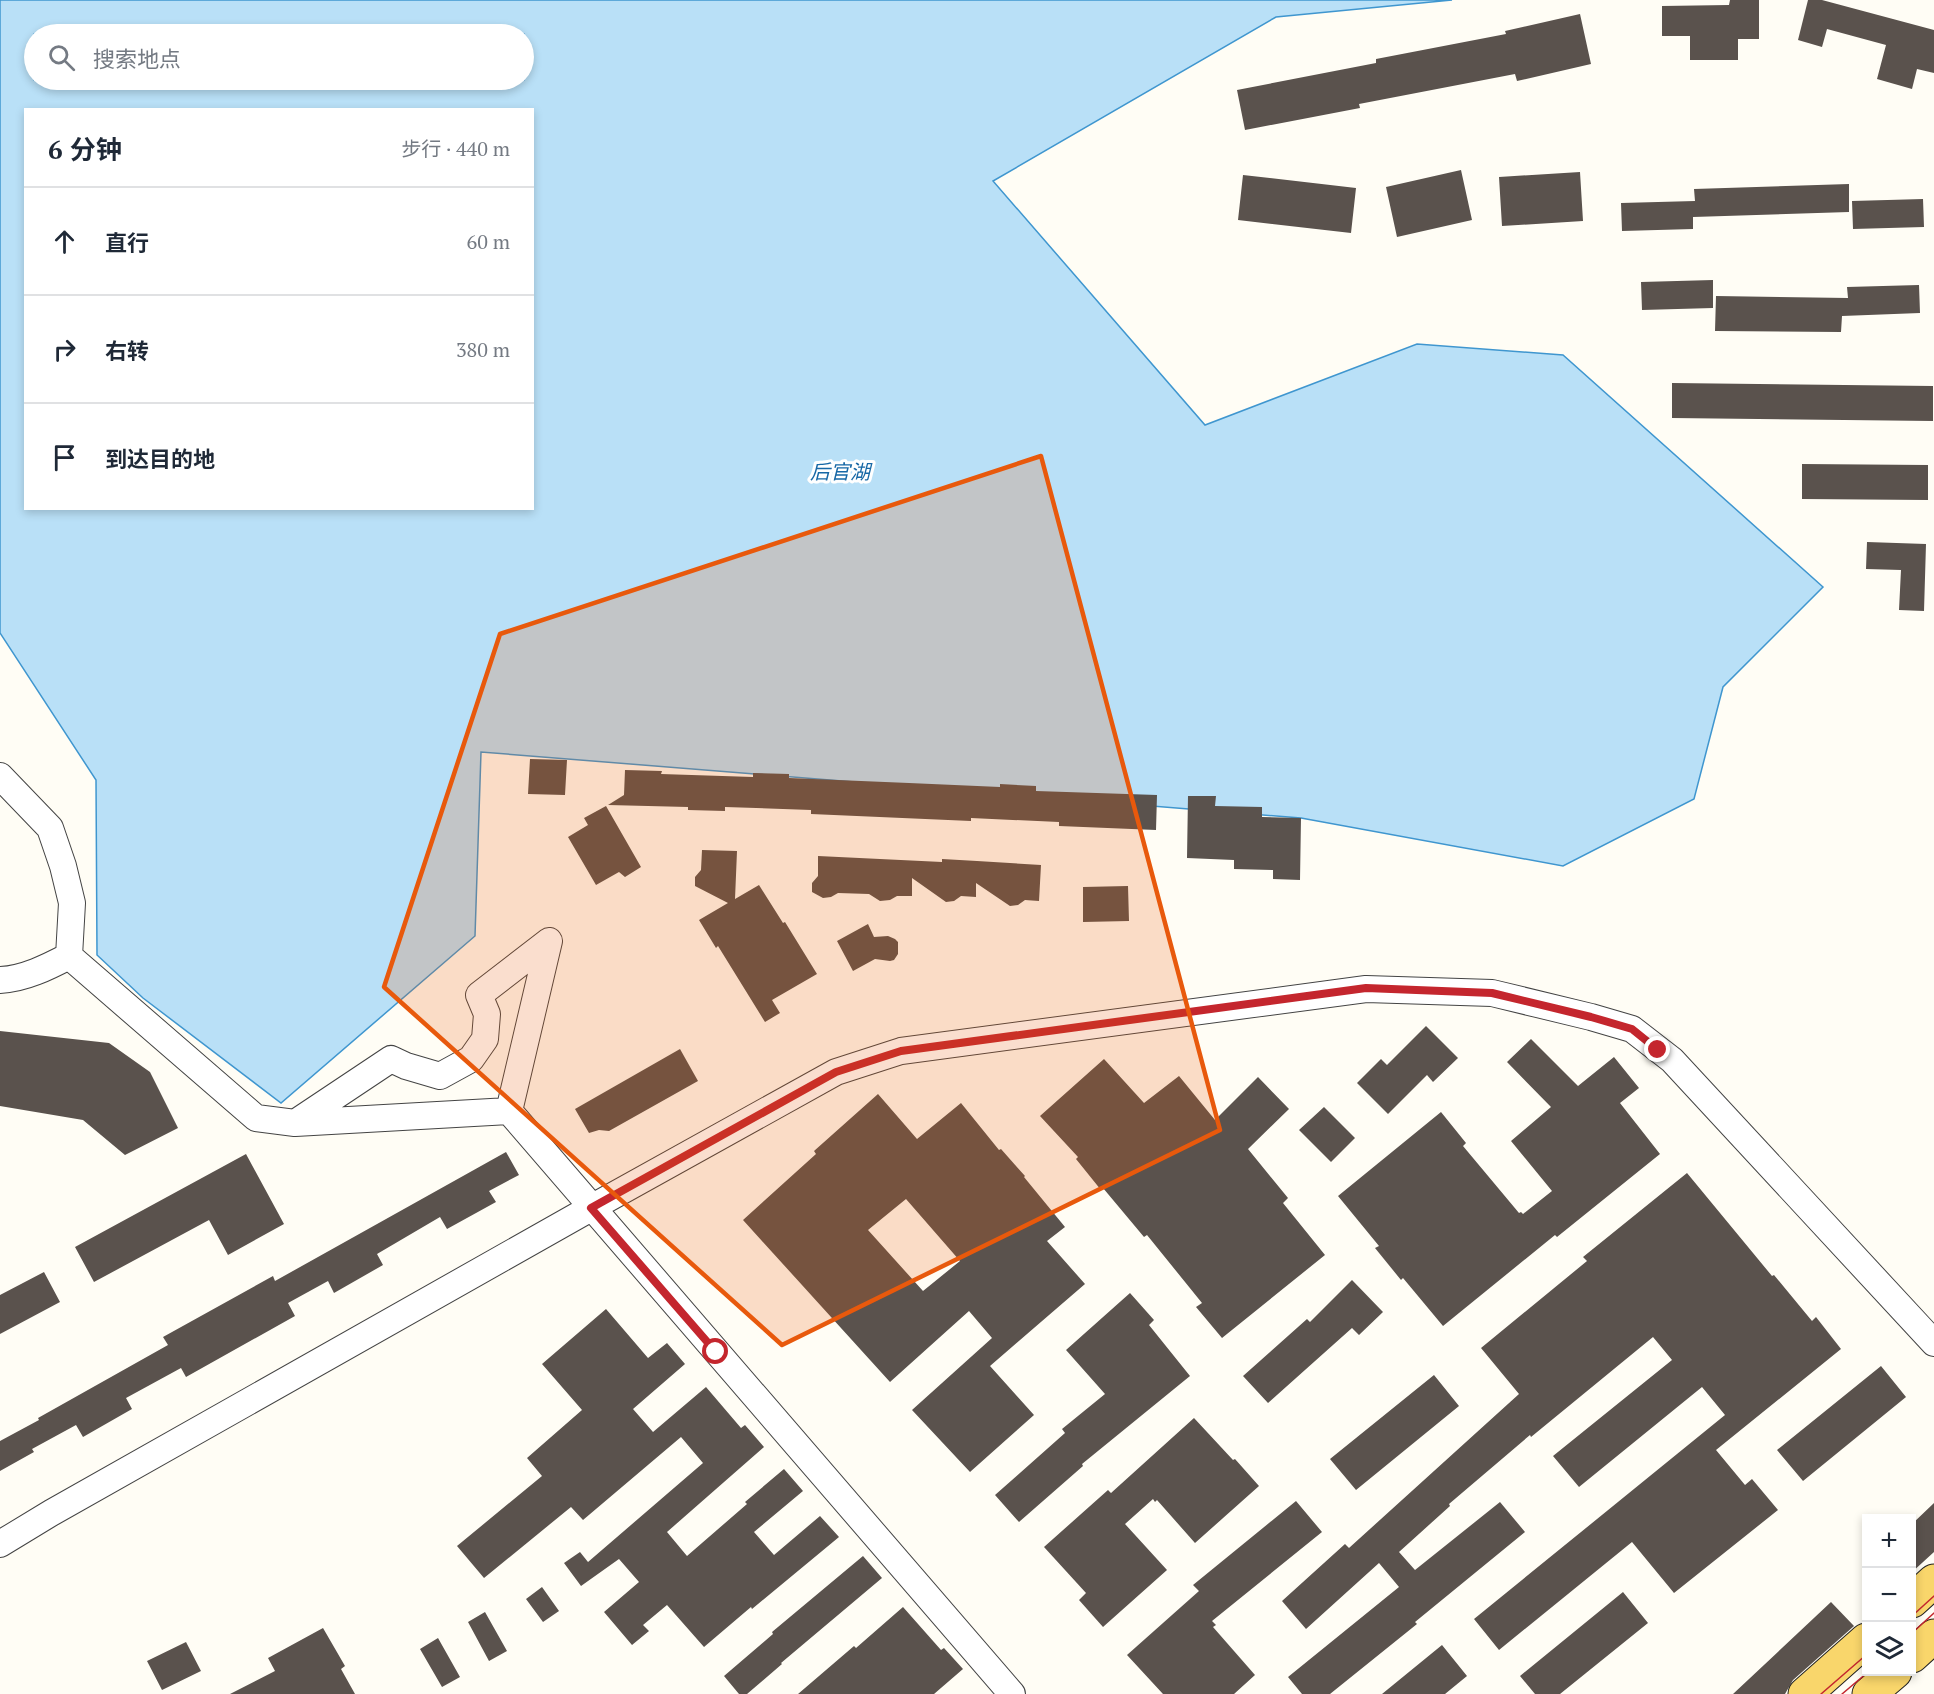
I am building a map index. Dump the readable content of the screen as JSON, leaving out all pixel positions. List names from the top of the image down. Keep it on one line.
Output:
{"water":["后官湖"],"page":{"search":"搜索地点","heading":["6 分钟","步行 · 440 m"],"list":[["直行","60 m"],["右转","380 m"],"到达目的地"],"map_buttons":["+","−"]}}
